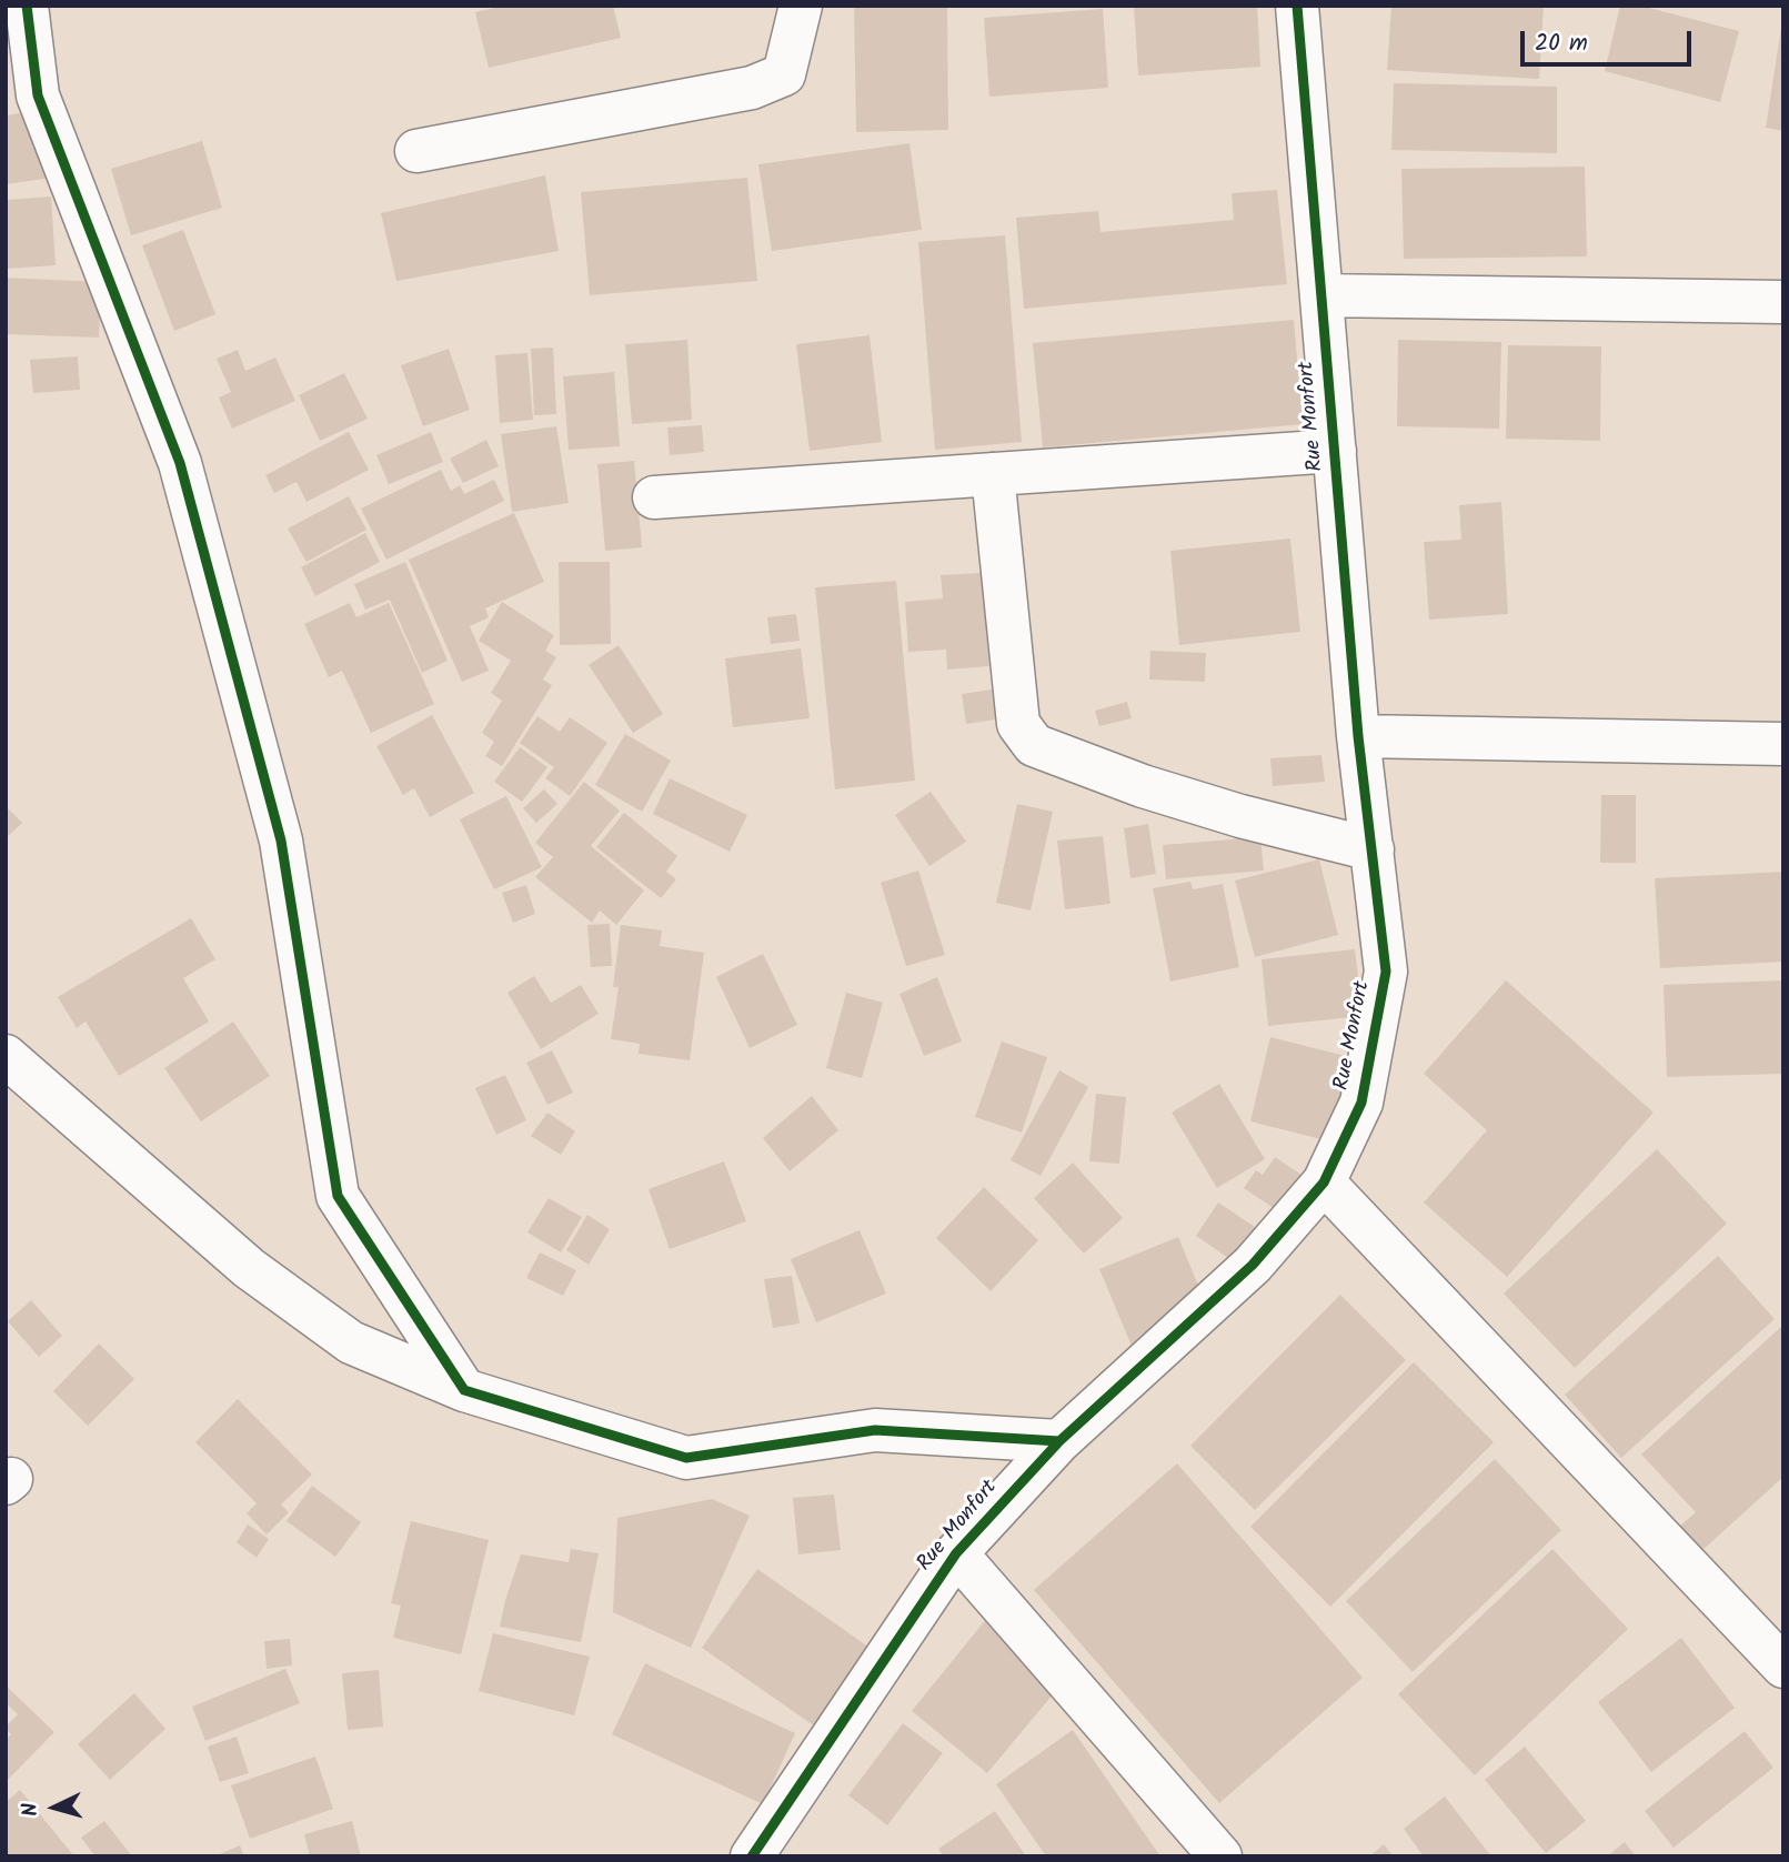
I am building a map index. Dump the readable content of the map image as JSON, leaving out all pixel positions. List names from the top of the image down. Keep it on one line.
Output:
{"streets":{"street":["Rue Monfort"]},"scale_bar":"20 m","north":"left"}
